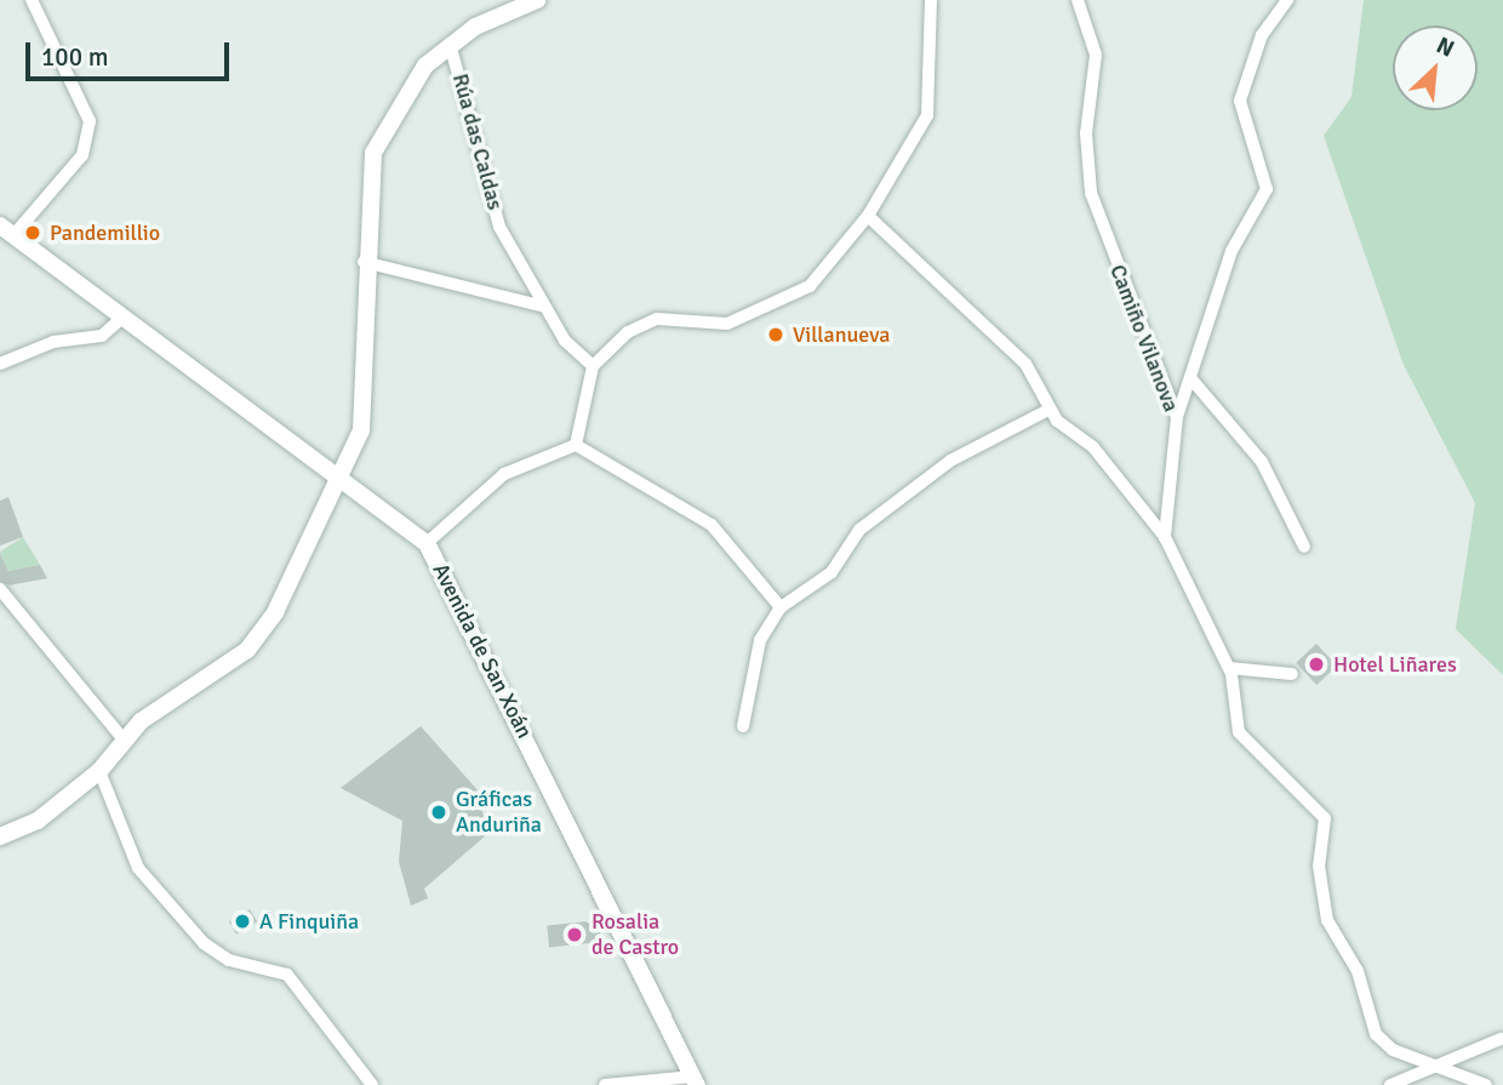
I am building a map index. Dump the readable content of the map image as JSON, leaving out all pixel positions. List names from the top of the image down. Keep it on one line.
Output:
{"streets":{"main road":["Avenida de San Xoán"],"street":["Rúa das Caldas","Camiño Vilanova"]},"places":["Pandemillio","Villanueva","Hotel Liñares","Gráficas Anduriña","A Finquiña","Rosalia de Castro"],"scale_bar":"100 m","north":"top right"}
